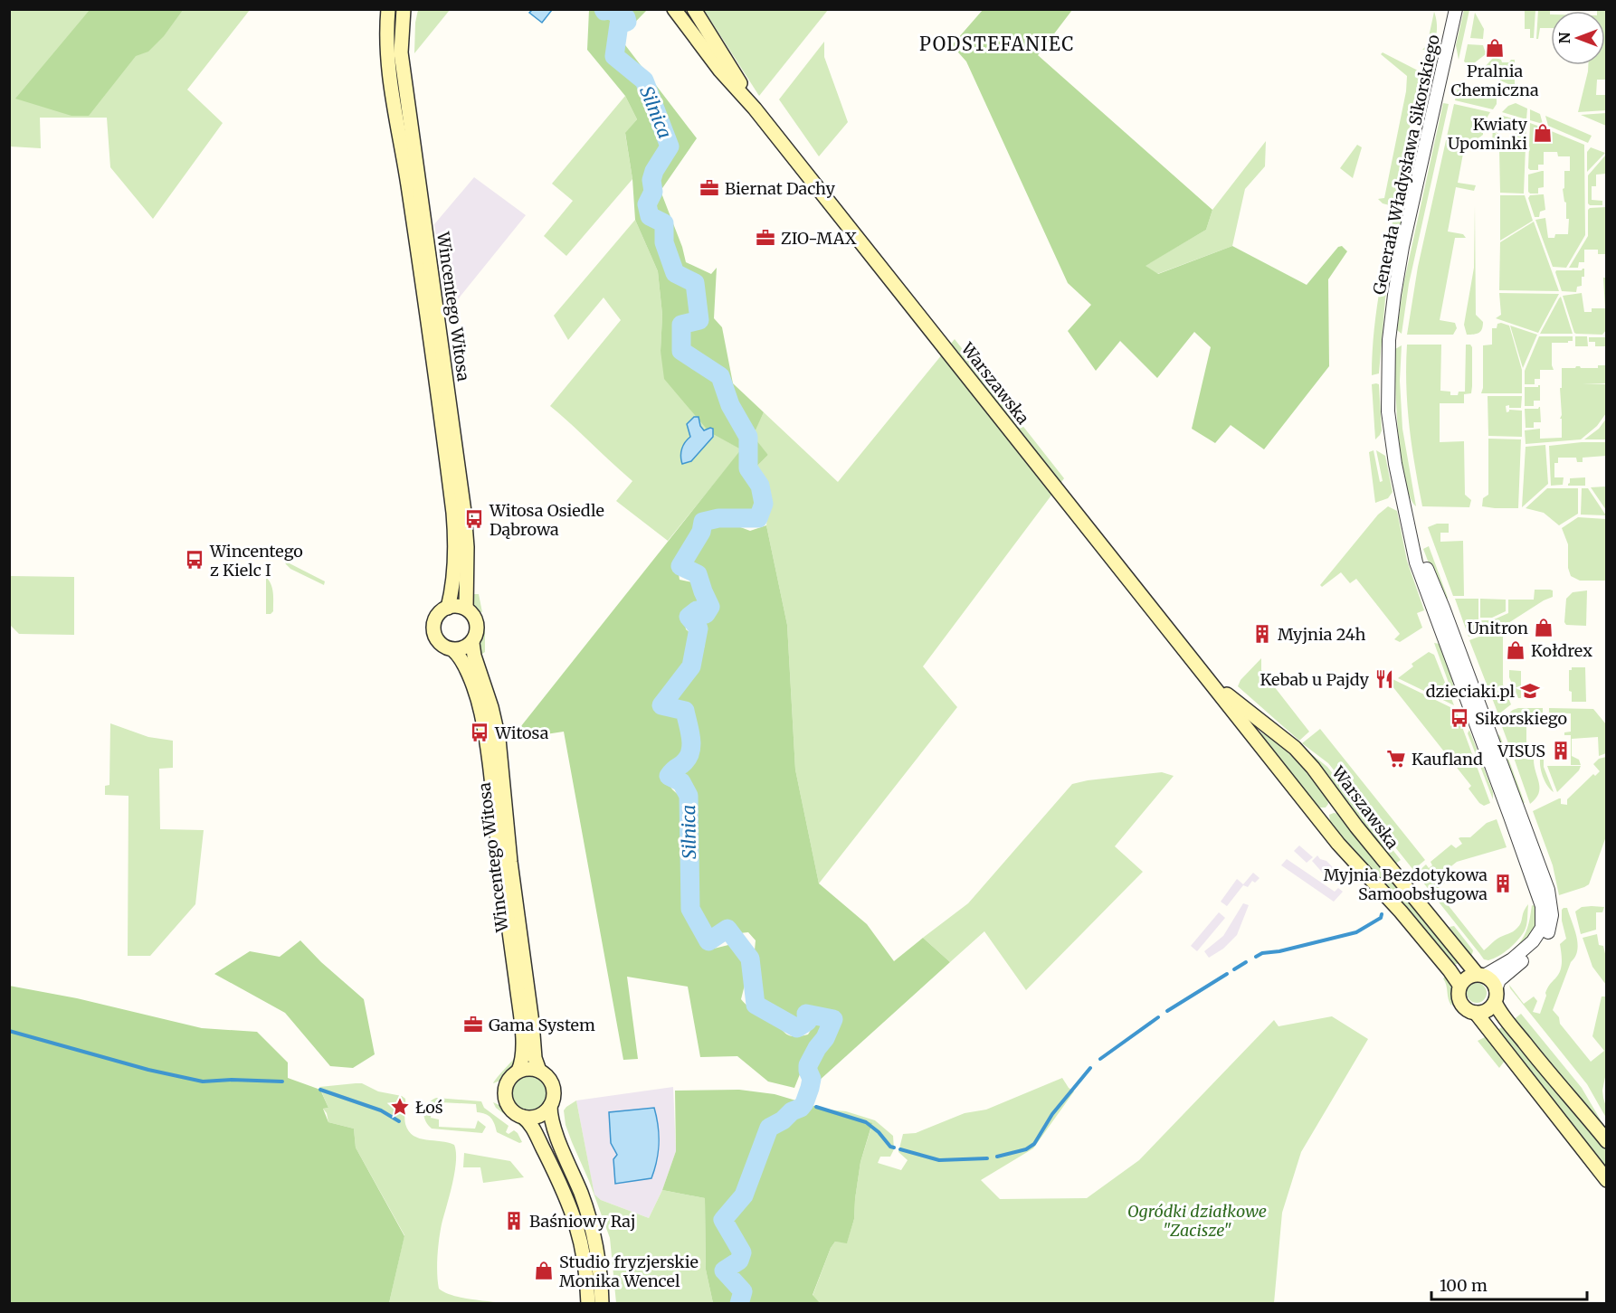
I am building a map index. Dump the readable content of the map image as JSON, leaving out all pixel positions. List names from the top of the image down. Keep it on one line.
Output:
{"streets":{"main road":["Wincentego Witosa","Warszawska"],"street":["Generała Władysława Sikorskiego"]},"crossings":[["Generała Władysława Sikorskiego","Warszawska"]],"districts":["PODSTEFANIEC"],"water":["Silnica"],"parks":["Ogródki działkowe \"Zacisze\""],"places":{"shop":["Pralnia Chemiczna","Kwiaty Upominki","Unitron","Kołdrex","Studio fryzjerskie Monika Wencel"],"office":["Biernat Dachy","ZIO-MAX","Gama System"],"bus stop":["Witosa Osiedle Dąbrowa","Wincentego z Kielc I","Sikorskiego","Witosa"],"building":["Myjnia 24h","VISUS","Myjnia Bezdotykowa Samoobsługowa","Baśniowy Raj"],"restaurant":["Kebab u Pajdy"],"school or university":["dzieciaki.pl"],"supermarket":["Kaufland"],"place":["Łoś"]},"scale_bar":"100 m","north":"left"}
